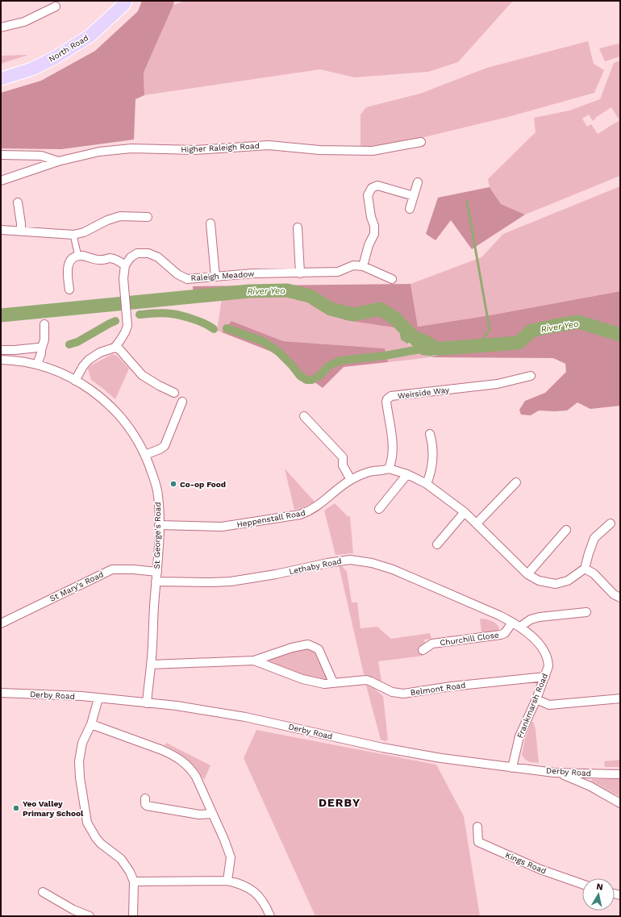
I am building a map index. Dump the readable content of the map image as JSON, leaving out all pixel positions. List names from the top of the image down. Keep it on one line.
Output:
{"streets":{"main road":["North Road"],"street":["Higher Raleigh Road","Raleigh Meadow","Weirside Way","Heppenstall Road","St George's Road","Lethaby Road","St Mary's Road","Churchill Close","Belmont Road","Derby Road","Frankmarsh Road","Kings Road"]},"crossings":[["Weirside Way","Heppenstall Road"],["Heppenstall Road","St George's Road"],["St George's Road","Lethaby Road"],["St George's Road","St Mary's Road"],["St George's Road","Belmont Road"],["St George's Road","Derby Road"],["Lethaby Road","Churchill Close"],["Lethaby Road","Frankmarsh Road"],["Belmont Road","Frankmarsh Road"],["Derby Road","Frankmarsh Road"]],"districts":["DERBY"],"water":["River Yeo"],"places":["Co-op Food","Yeo Valley Primary School"],"north":"top"}
